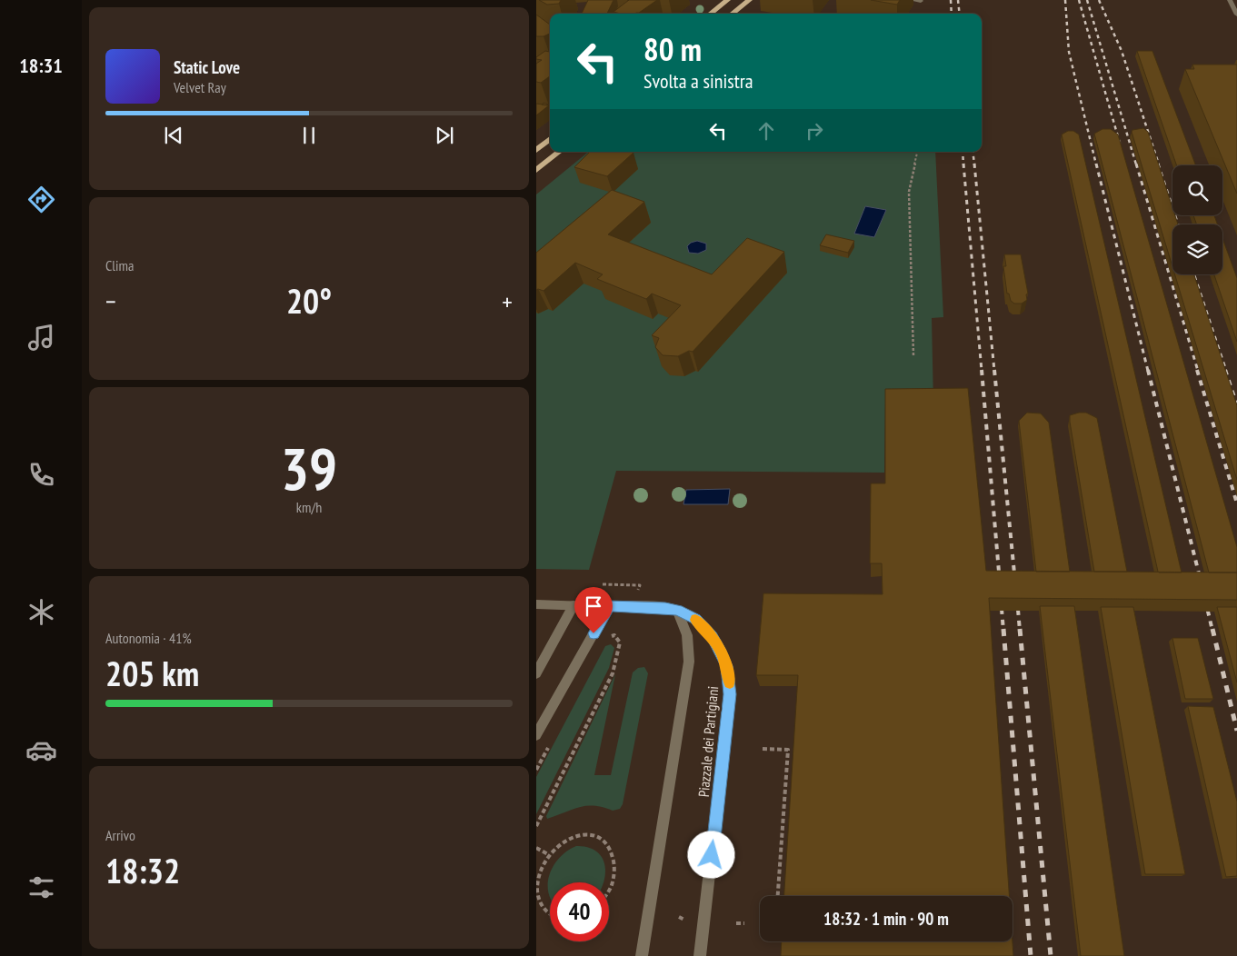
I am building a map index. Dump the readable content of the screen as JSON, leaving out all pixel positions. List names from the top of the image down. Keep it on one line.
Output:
{"streets":{"street":["Piazzale dei Partigiani"]},"page":{"tabs":"18:31","turn":["80 m","Svolta a sinistra"],"song":["Static Love","Velvet Ray"],"tile":["Clima",["39","km/h"],["Autonomia · 41%","205 km"],["Arrivo","18:32"]],"heat":["−","20°","+"],"limit":"40","trip":"18:32 · 1 min · 90 m"}}
